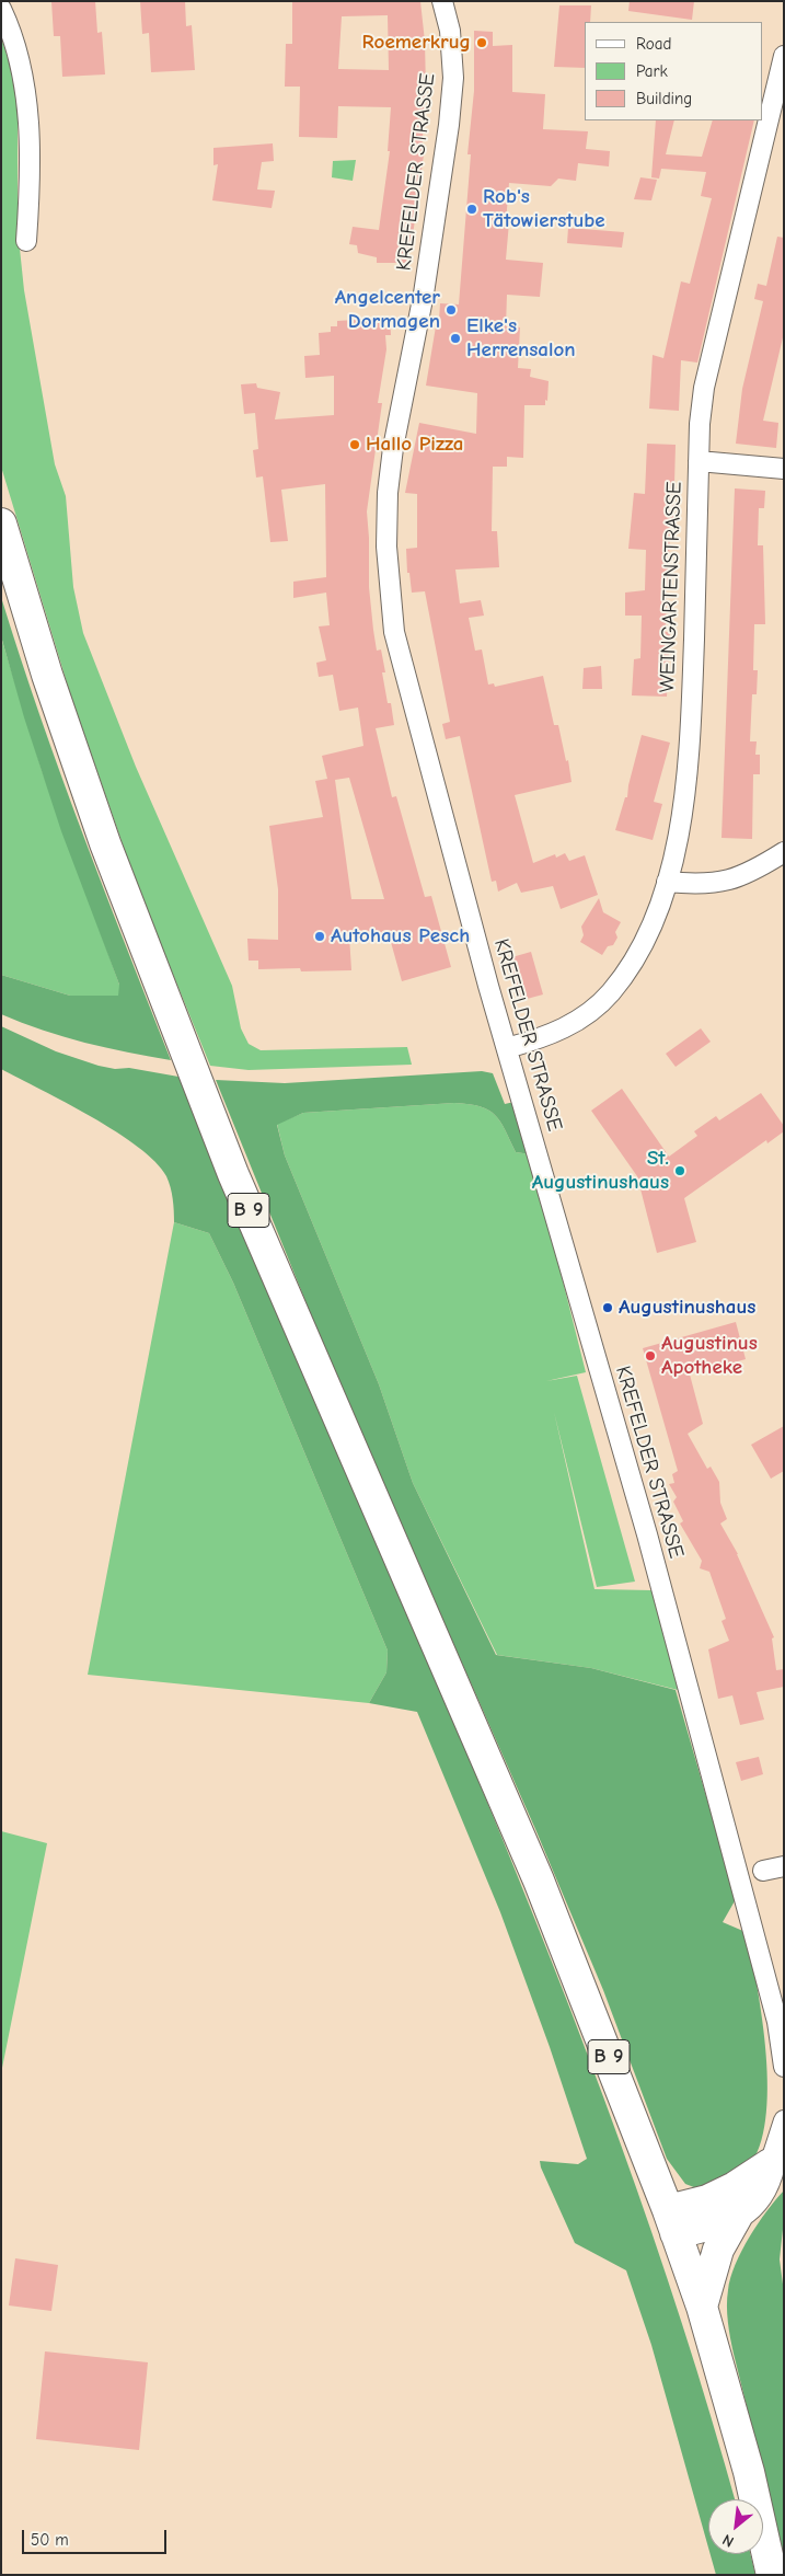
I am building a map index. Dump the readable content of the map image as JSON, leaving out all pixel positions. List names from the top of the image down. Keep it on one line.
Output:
{"streets":{"main road":["B 9"],"street":["KREFELDER STRASSE","WEINGARTENSTRASSE"]},"crossings":[["KREFELDER STRASSE","WEINGARTENSTRASSE"]],"places":["Roemerkrug","Rob's Tätowierstube","Angelcenter Dormagen","Elke's Herrensalon","Hallo Pizza","Autohaus Pesch","St. Augustinushaus","Augustinushaus","Augustinus Apotheke"],"legend":["Road","Park","Building"],"scale_bar":"50 m","north":"bottom left"}
